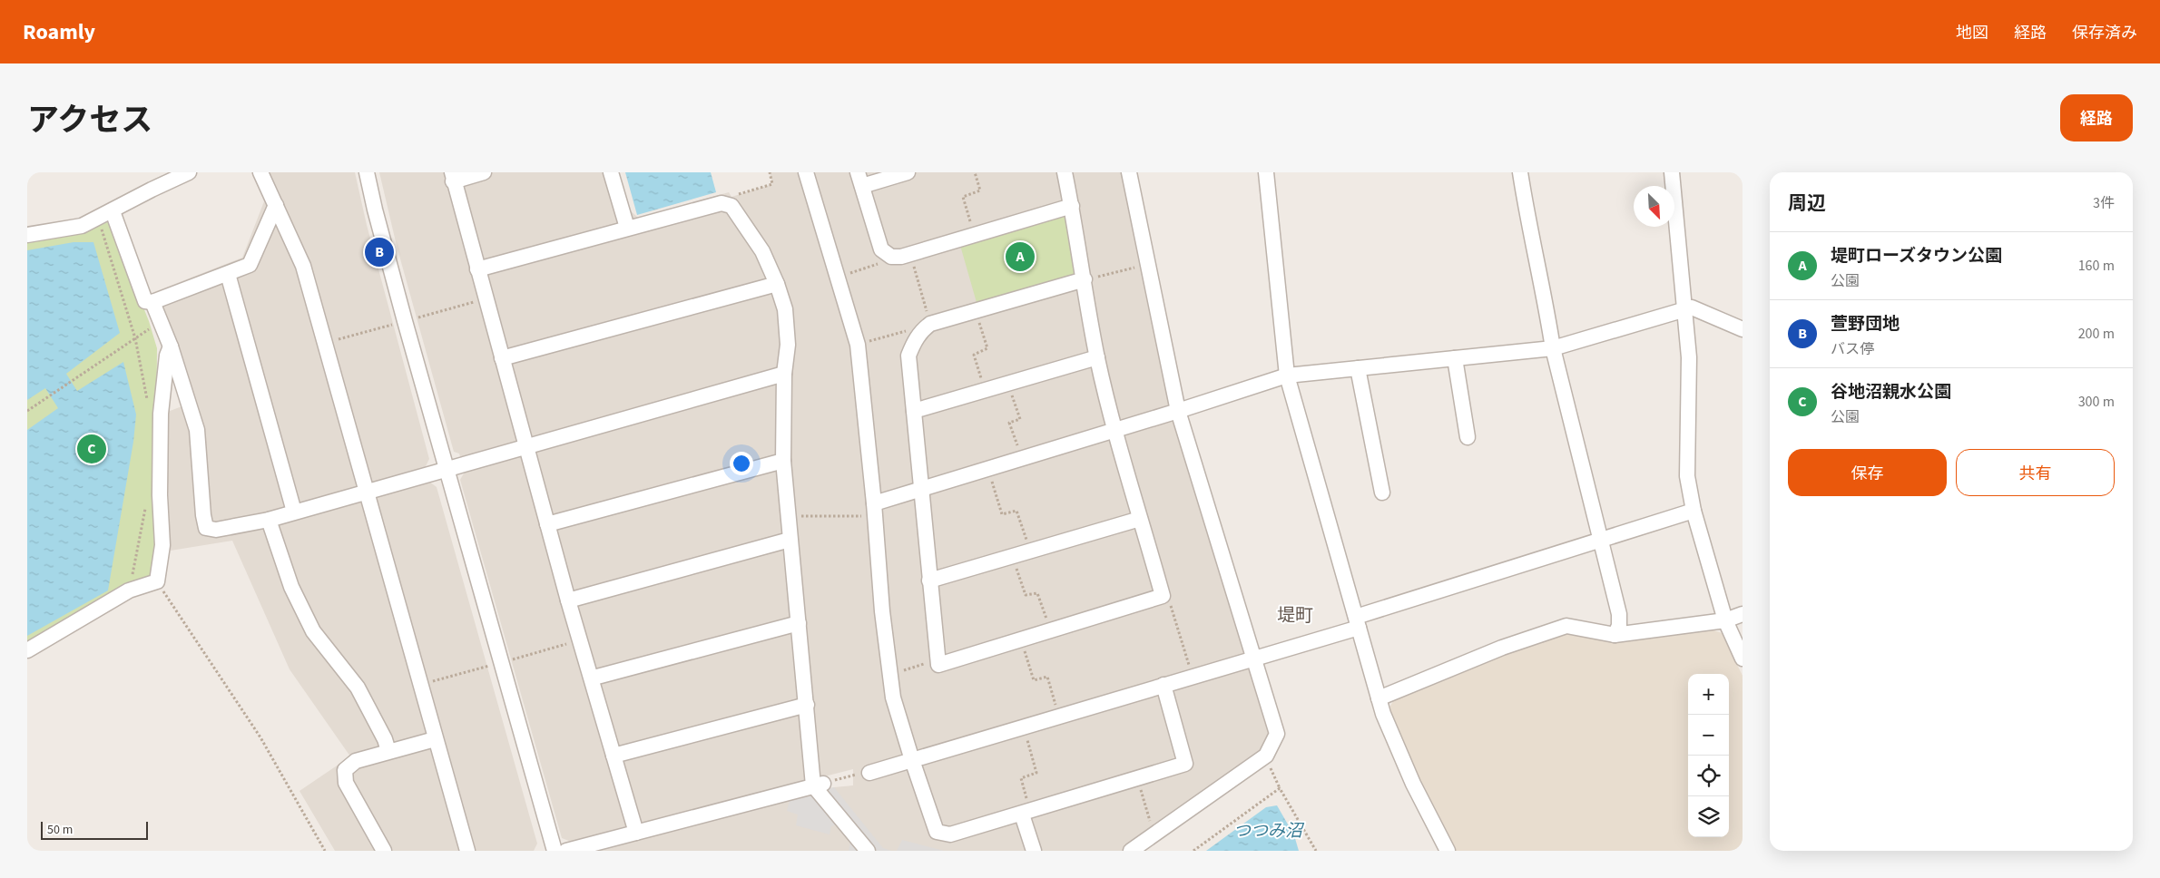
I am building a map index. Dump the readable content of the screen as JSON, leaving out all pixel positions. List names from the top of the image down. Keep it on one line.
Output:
{"districts":["堤町"],"water":["つつみ沼"],"scale_bar":"50 m","north":"bottom right","page":{"header":"Roamly","nav":["地図","経路","保存済み"],"title":"アクセス","buttons":["経路",["保存","共有"]],"heading":["周辺","3件"],"list":[{"mark":"A","name":"堤町ローズタウン公園","note":"公園","value":"160 m"},{"mark":"B","name":"萱野団地","note":"バス停","value":"200 m"},{"mark":"C","name":"谷地沼親水公園","note":"公園","value":"300 m"}],"pins":["B","A","C"],"map_buttons":["+","−"],"scale":"50 m"}}
